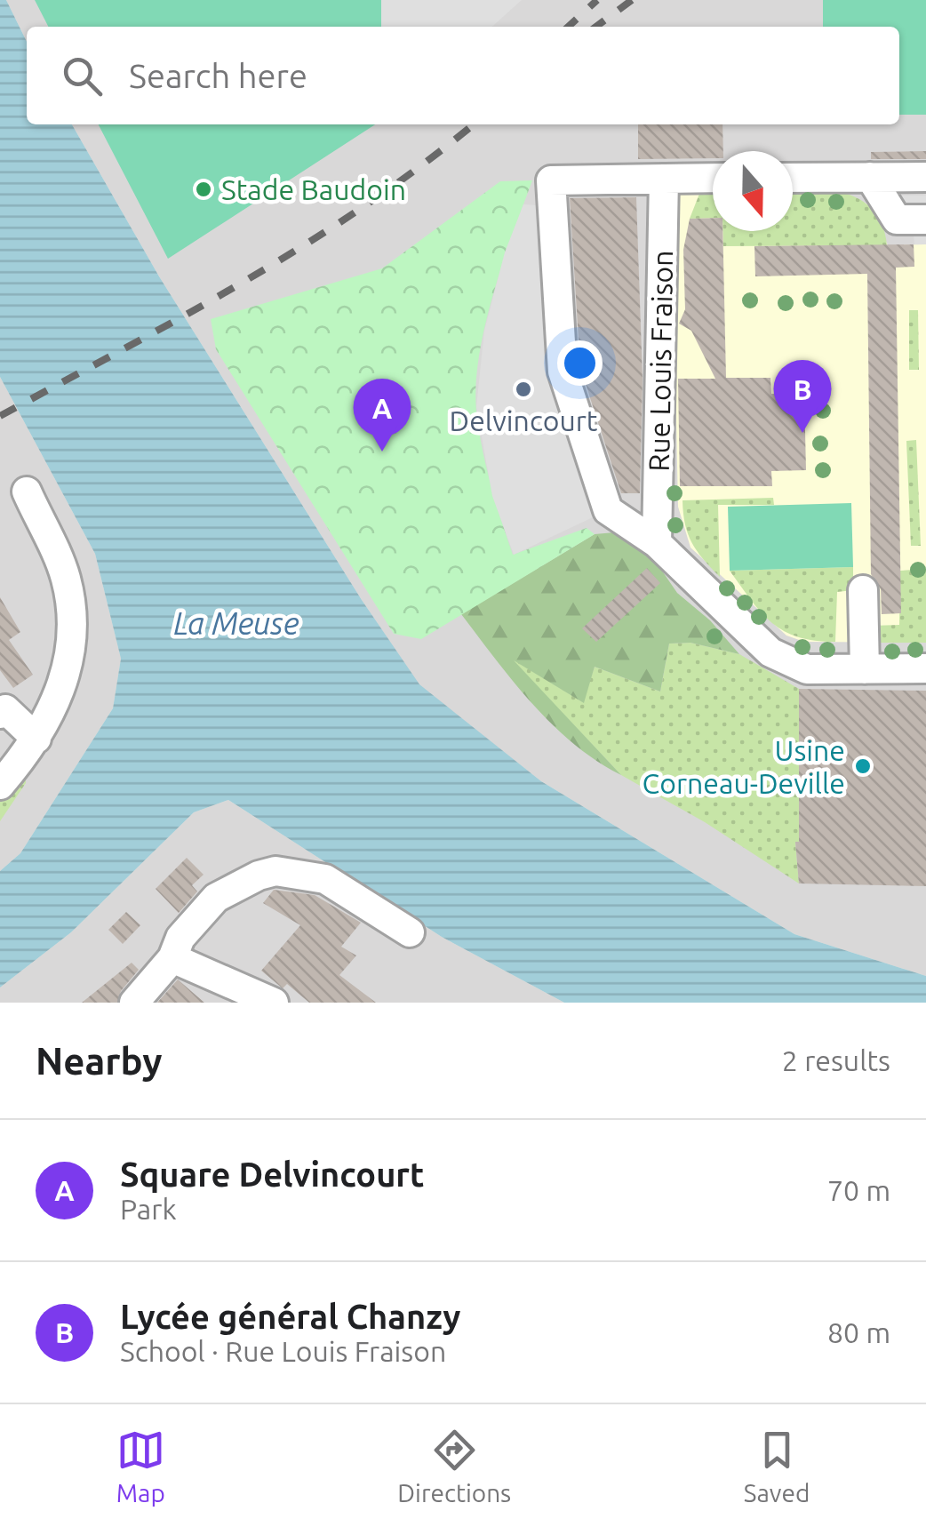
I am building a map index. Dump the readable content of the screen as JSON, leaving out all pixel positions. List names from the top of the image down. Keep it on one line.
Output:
{"streets":{"street":["Rue Louis Fraison"]},"water":["La Meuse"],"places":["Stade Baudoin","Delvincourt","Usine Corneau-Deville"],"north":"bottom","page":{"search":"Search here","pins":["B","A"],"heading":["Nearby","2 results"],"list":[{"mark":"A","name":"Square Delvincourt","note":"Park","value":"70 m"},{"mark":"B","name":"Lycée général Chanzy","note":"School · Rue Louis Fraison","value":"80 m"}],"nav":["Map","Directions","Saved"]}}
